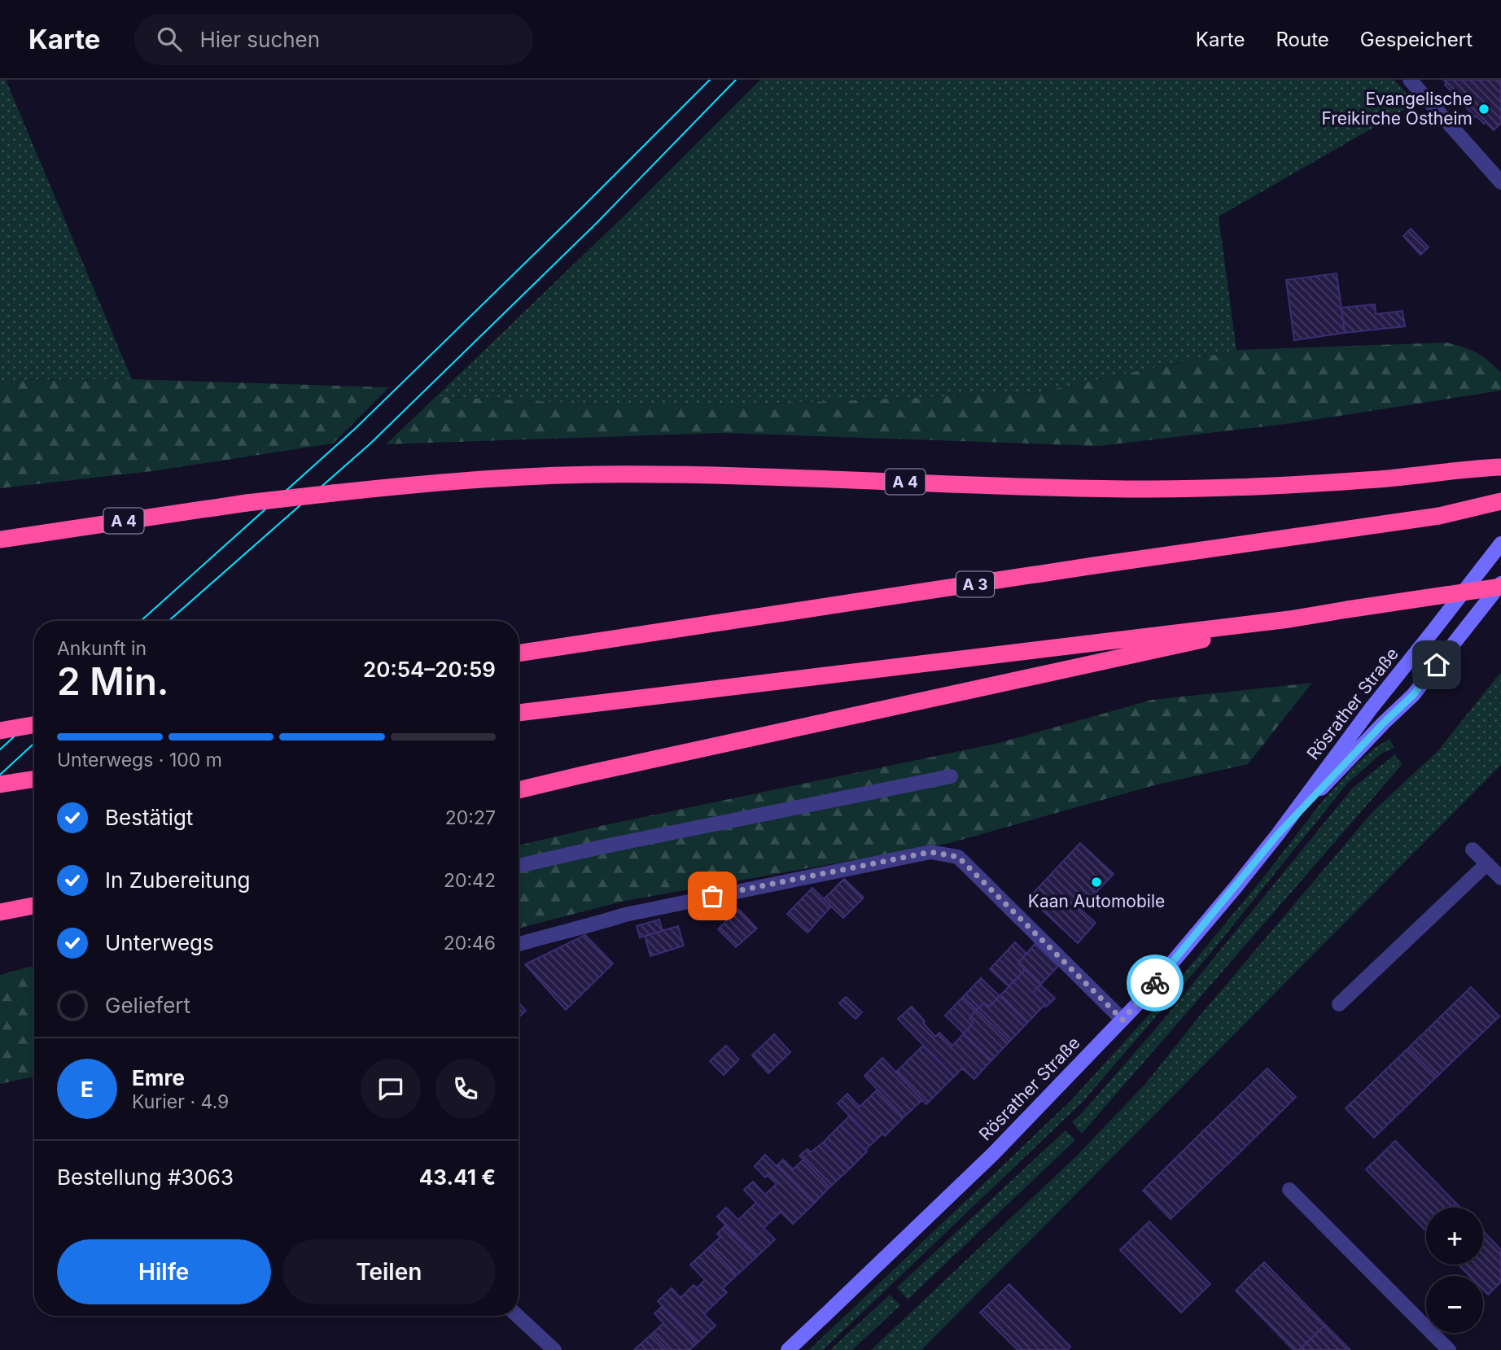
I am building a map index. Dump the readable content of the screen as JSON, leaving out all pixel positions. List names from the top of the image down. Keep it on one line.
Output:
{"streets":{"highway":["A 4","A 3"],"main road":["Rösrather Straße"]},"places":["Evangelische Freikirche Ostheim","Kaan Automobile"],"page":{"header":"Karte","search":"Hier suchen","nav":["Karte","Route","Gespeichert"],"heading":["2 Min.","Ankunft in","20:54–20:59"],"panel":["Emre","Kurier · 4.9","Bestellung #3063","43.41 €"],"bar":"Unterwegs · 100 m","list":[["Bestätigt","20:27"],["In Zubereitung","20:42"],["Unterwegs","20:46"],"Geliefert"],"round":"E","map_buttons":["+","−"],"buttons":["Hilfe","Teilen"]}}
